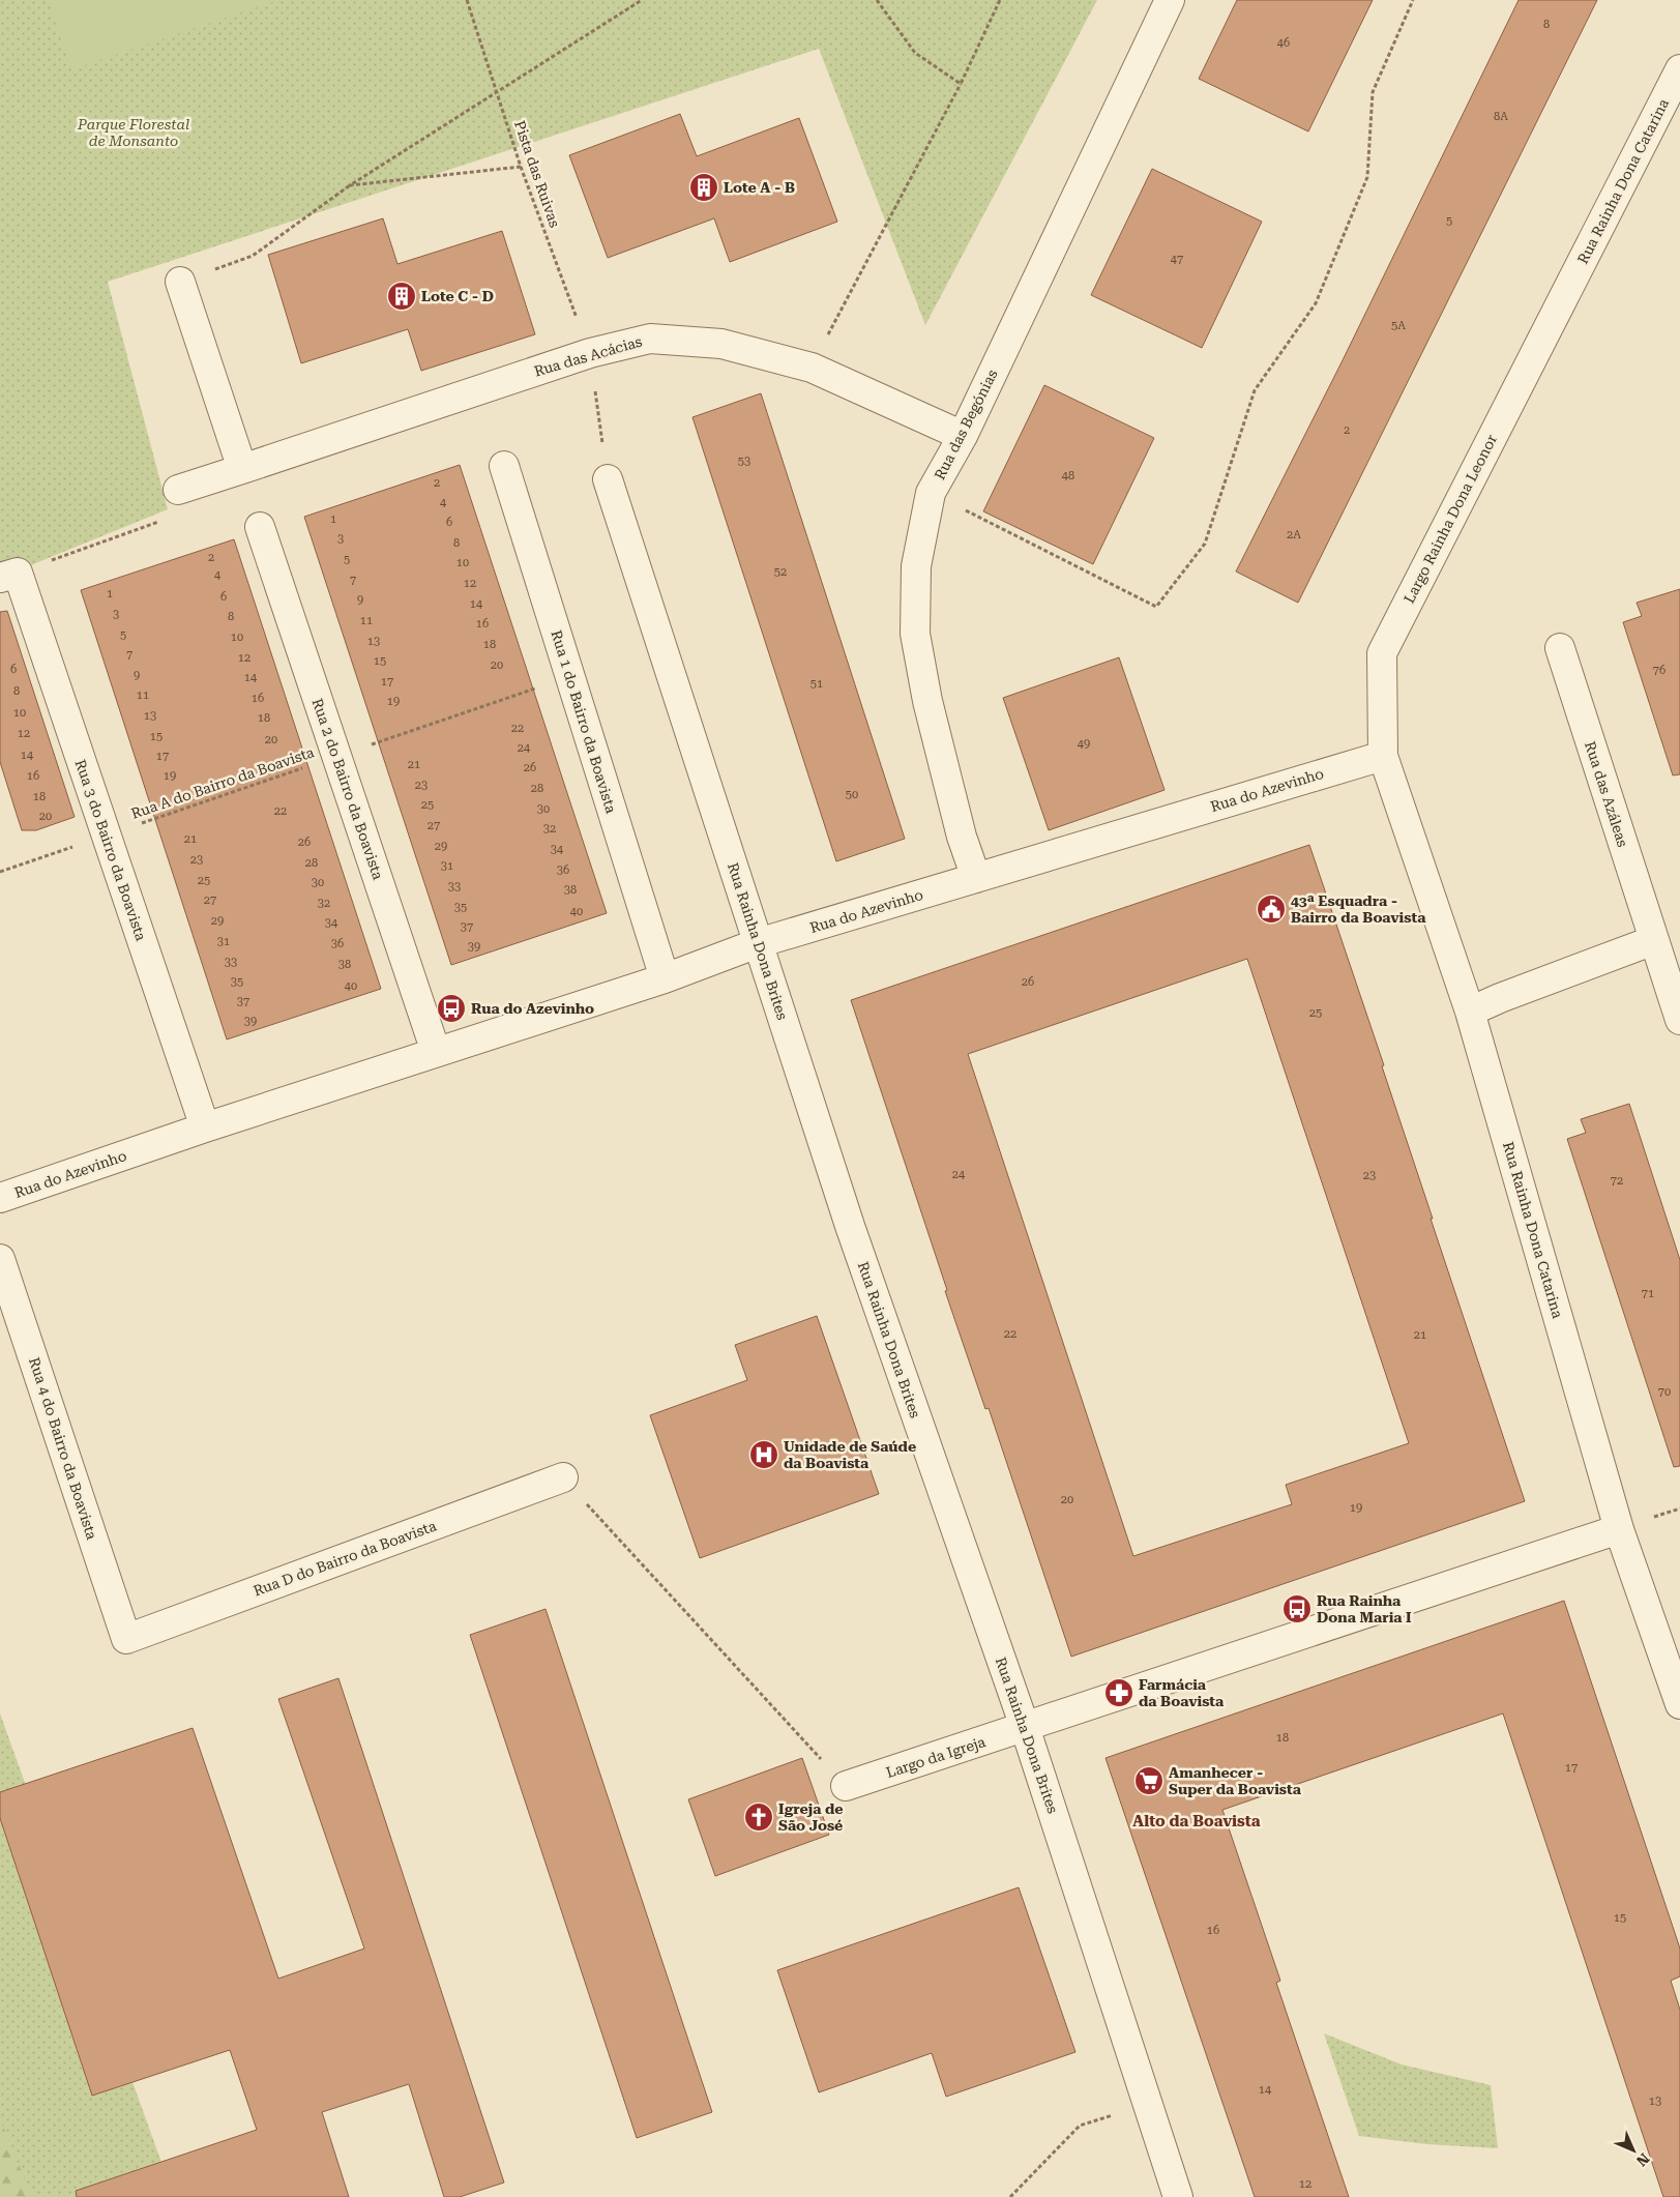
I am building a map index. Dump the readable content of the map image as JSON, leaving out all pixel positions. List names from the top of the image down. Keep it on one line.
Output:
{"streets":{"street":["Rua Rainha Dona Catarina","Rua das Acácias","Rua das Begónias","Largo Rainha Dona Leonor","Rua 1 do Bairro da Boavista","Rua 2 do Bairro da Boavista","Rua do Azevinho","Rua das Azáleas","Rua 3 do Bairro da Boavista","Rua Rainha Dona Brites","Rua 4 do Bairro da Boavista","Rua D do Bairro da Boavista","Largo da Igreja"],"path":["Pista das Ruivas","Rua A do Bairro da Boavista"]},"crossings":[["Pista das Ruivas","Rua das Acácias"],["Pista das Ruivas","Rua Rainha Dona Brites"],["Rua Rainha Dona Catarina","Largo Rainha Dona Leonor"],["Rua Rainha Dona Catarina","Rua do Azevinho"],["Rua das Acácias","Rua das Begónias"],["Rua das Begónias","Rua do Azevinho"],["Largo Rainha Dona Leonor","Rua do Azevinho"],["Rua 1 do Bairro da Boavista","Rua A do Bairro da Boavista"],["Rua 1 do Bairro da Boavista","Rua do Azevinho"],["Rua A do Bairro da Boavista","Rua 2 do Bairro da Boavista"],["Rua A do Bairro da Boavista","Rua 3 do Bairro da Boavista"],["Rua 2 do Bairro da Boavista","Rua do Azevinho"],["Rua do Azevinho","Rua 3 do Bairro da Boavista"],["Rua do Azevinho","Rua Rainha Dona Brites"],["Rua Rainha Dona Brites","Largo da Igreja"],["Rua 4 do Bairro da Boavista","Rua D do Bairro da Boavista"]],"districts":["Alto da Boavista"],"parks":["Parque Florestal de Monsanto"],"places":{"building":["Lote A - B","Lote C - D"],"public building":["43ª Esquadra - Bairro da Boavista"],"bus stop":["Rua do Azevinho","Rua Rainha Dona Maria I"],"hospital":["Unidade de Saúde da Boavista"],"pharmacy":["Farmácia da Boavista"],"supermarket":["Amanhecer - Super da Boavista"],"church":["Igreja de São José"]},"house_numbers":["8","46","8A","5","47","5A","2","53","48","2","4","1","6","2A","3","8","2","5","10","52","4","7","12","1","6","9","14","3","8","11","16","5","10","13","18","7","12","15","20","6","76","9","14","17","51","8","11","16","19","10","13","18","22","12","15","20","49","24","14","17","21","26","16","19","23","28","50","18","25","30","22","20","27","32","21","26","29","34","23","28","31","36","25","30","33","38","27","32","35","40","29","34","37","31","36","39","33","38","35","26","40","37","25","39","24","23","72","71","22","21","70","20","19","18","17","15","16","14","13","12"],"north":"bottom right"}
